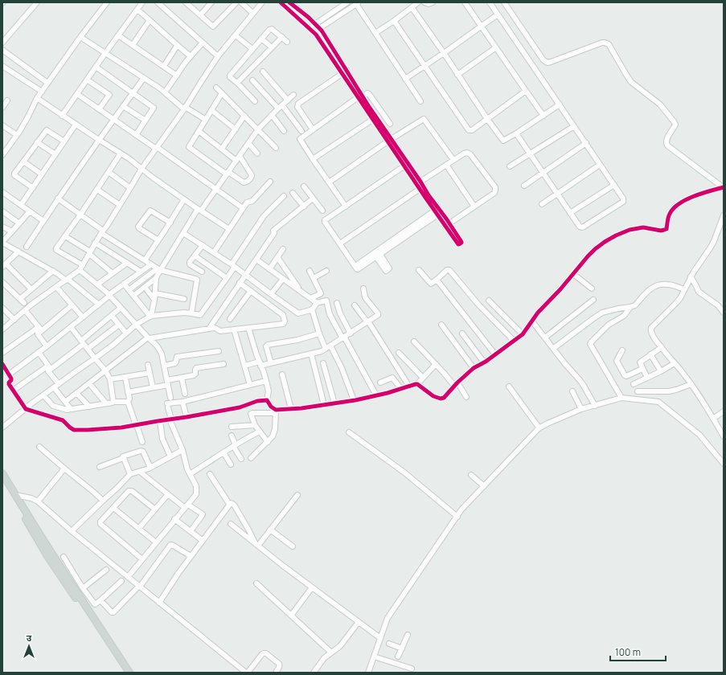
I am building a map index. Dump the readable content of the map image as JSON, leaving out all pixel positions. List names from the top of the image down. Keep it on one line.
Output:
{"scale_bar":"100 m","north":"top"}
